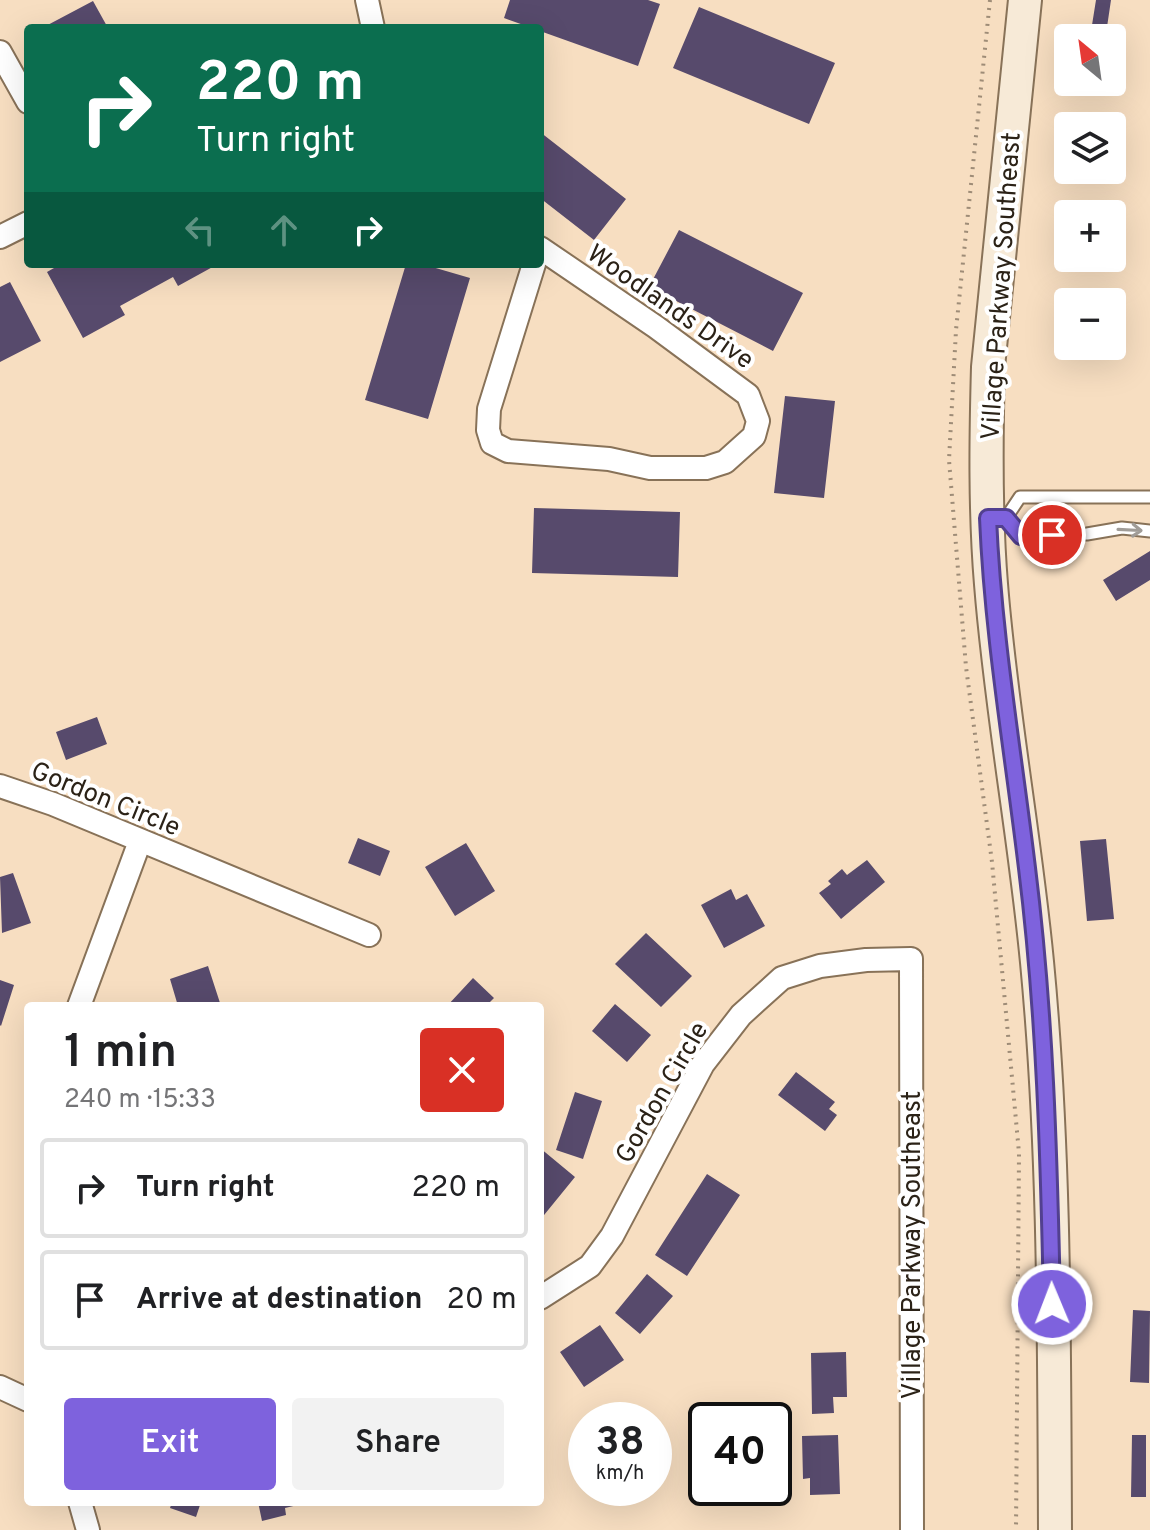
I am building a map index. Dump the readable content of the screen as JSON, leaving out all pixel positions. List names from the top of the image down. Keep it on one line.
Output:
{"streets":{"street":["Village Parkway Southeast","Woodlands Drive","Gordon Circle"]},"crossings":[["Village Parkway Southeast","Gordon Circle"]],"north":"top left","page":{"map_buttons":["+","−"],"turn":["220 m","Turn right"],"heading":["1 min","240 m · 15:33"],"list":[{"name":"Turn right","value":"220 m"},{"name":"Arrive at destination","value":"20 m"}],"buttons":["Exit","Share"],"speed":"38 km/h","limit":"40"}}
